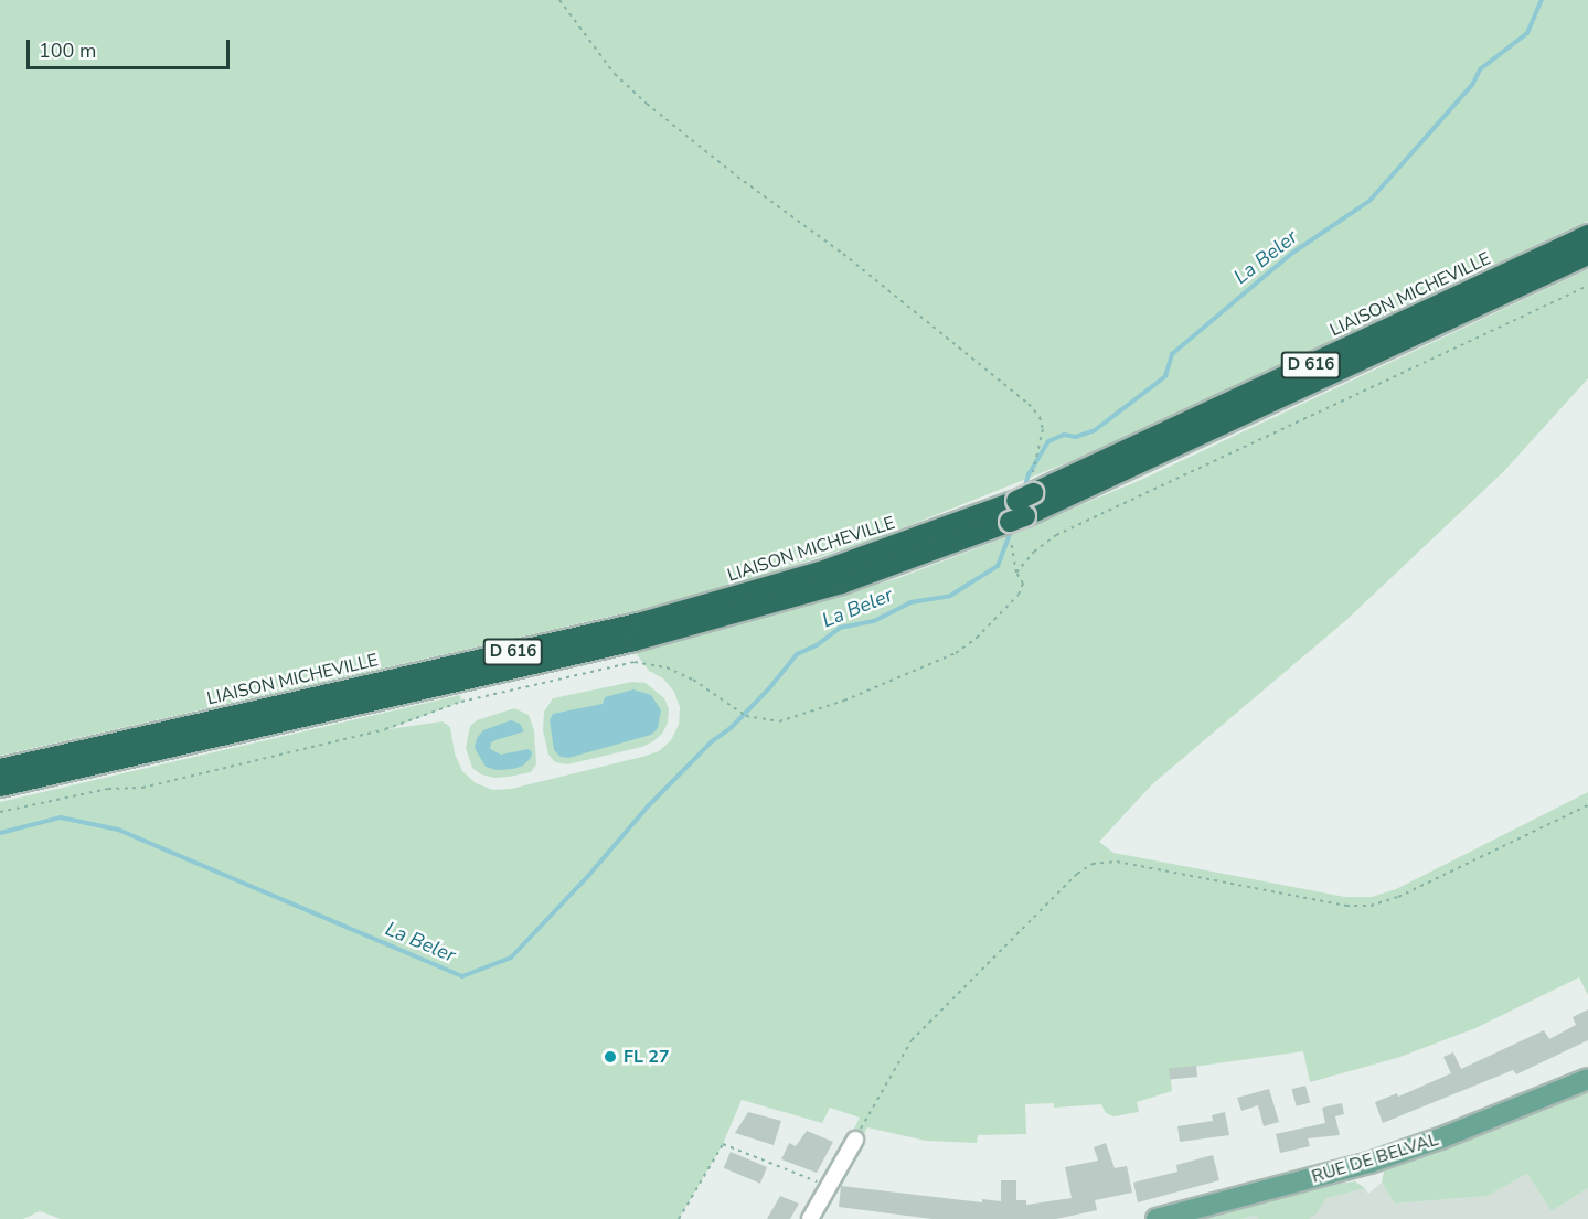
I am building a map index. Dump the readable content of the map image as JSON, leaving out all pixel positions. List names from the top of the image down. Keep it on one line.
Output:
{"streets":{"highway":["LIAISON MICHEVILLE","D 616"],"main road":["RUE DE BELVAL"]},"water":["La Beler"],"places":["FL 27"],"scale_bar":"100 m"}
